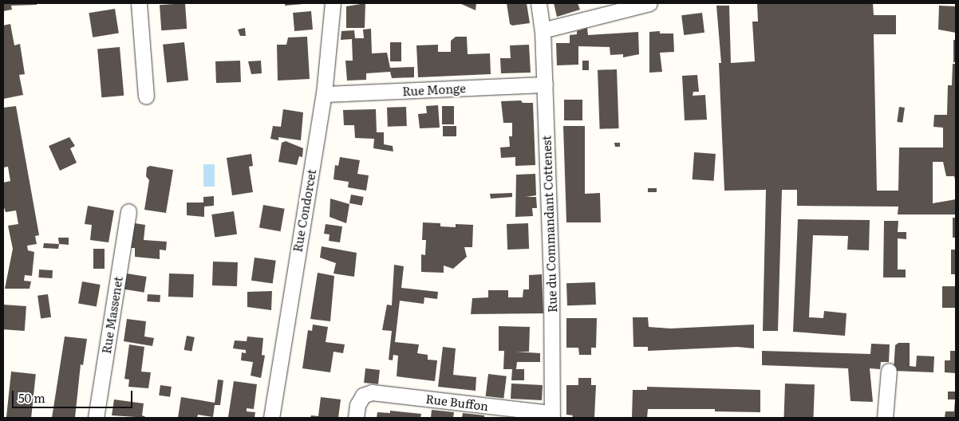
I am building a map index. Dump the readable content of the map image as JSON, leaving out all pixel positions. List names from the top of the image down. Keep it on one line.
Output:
{"streets":{"street":["Rue Monge","Rue Condorcet","Rue du Commandant Cottenest","Rue Massenet","Rue Buffon"]},"crossings":[["Rue Monge","Rue Condorcet"],["Rue Monge","Rue du Commandant Cottenest"],["Rue du Commandant Cottenest","Rue Buffon"]],"scale_bar":"50 m"}
